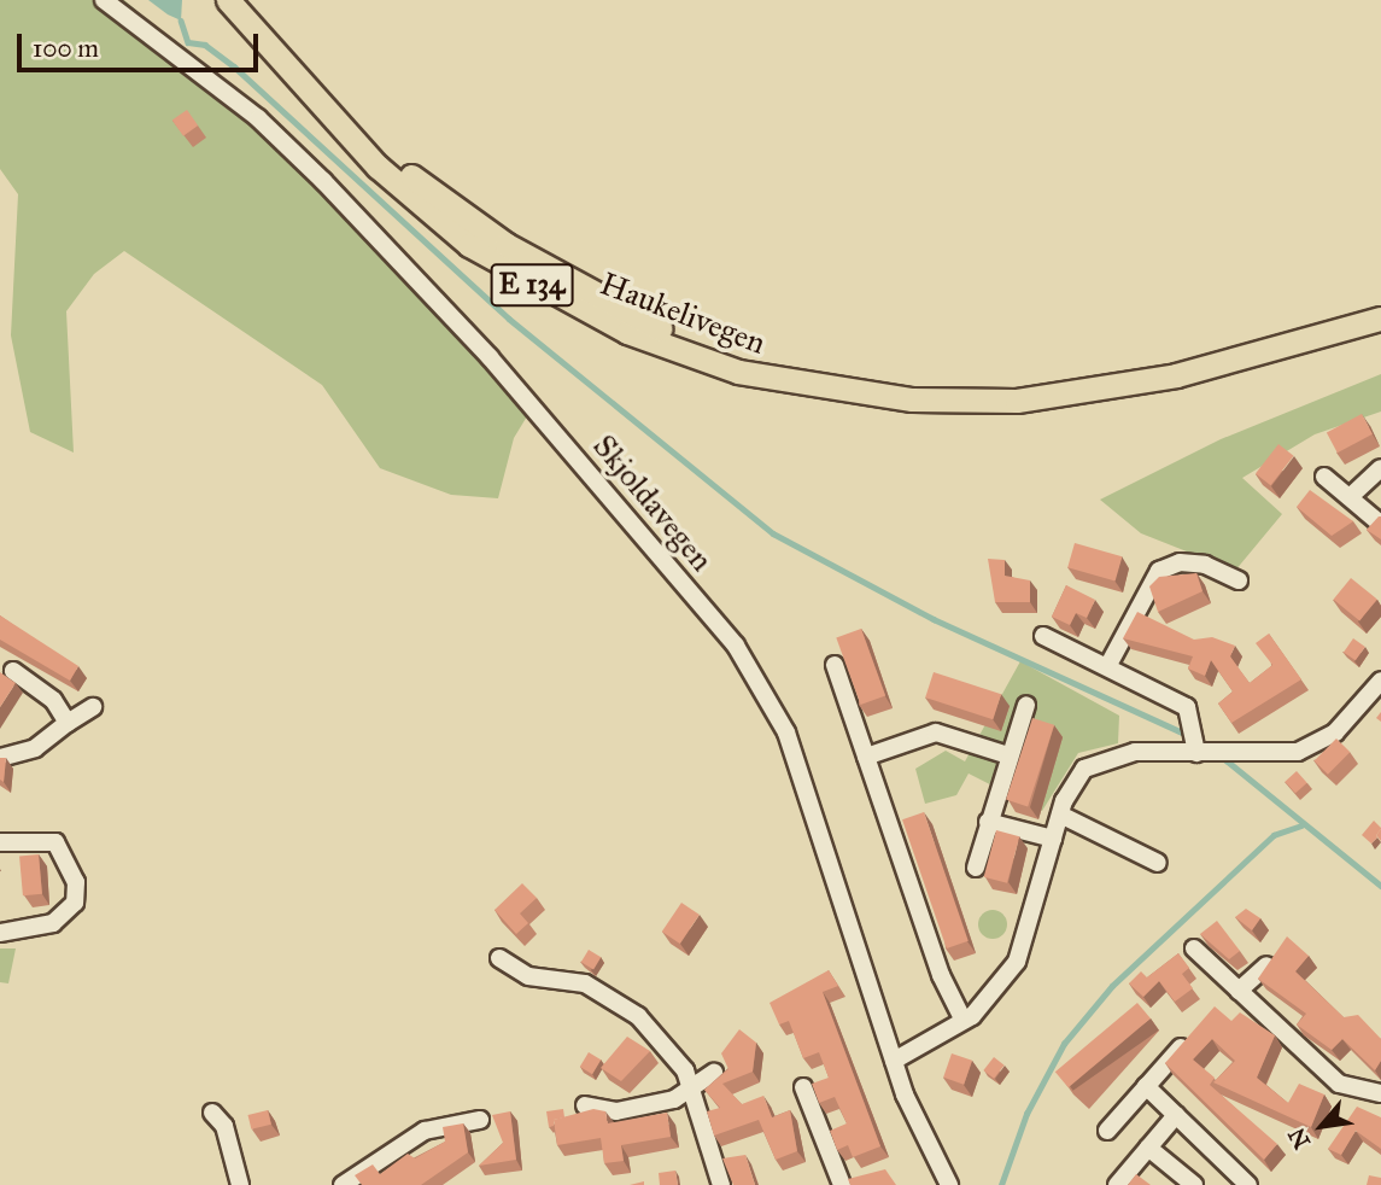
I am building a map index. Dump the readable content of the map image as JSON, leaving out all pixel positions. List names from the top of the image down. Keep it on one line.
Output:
{"streets":{"highway":["E 134","Haukelivegen"],"street":["Skjoldavegen"]},"scale_bar":"100 m","north":"bottom left"}
